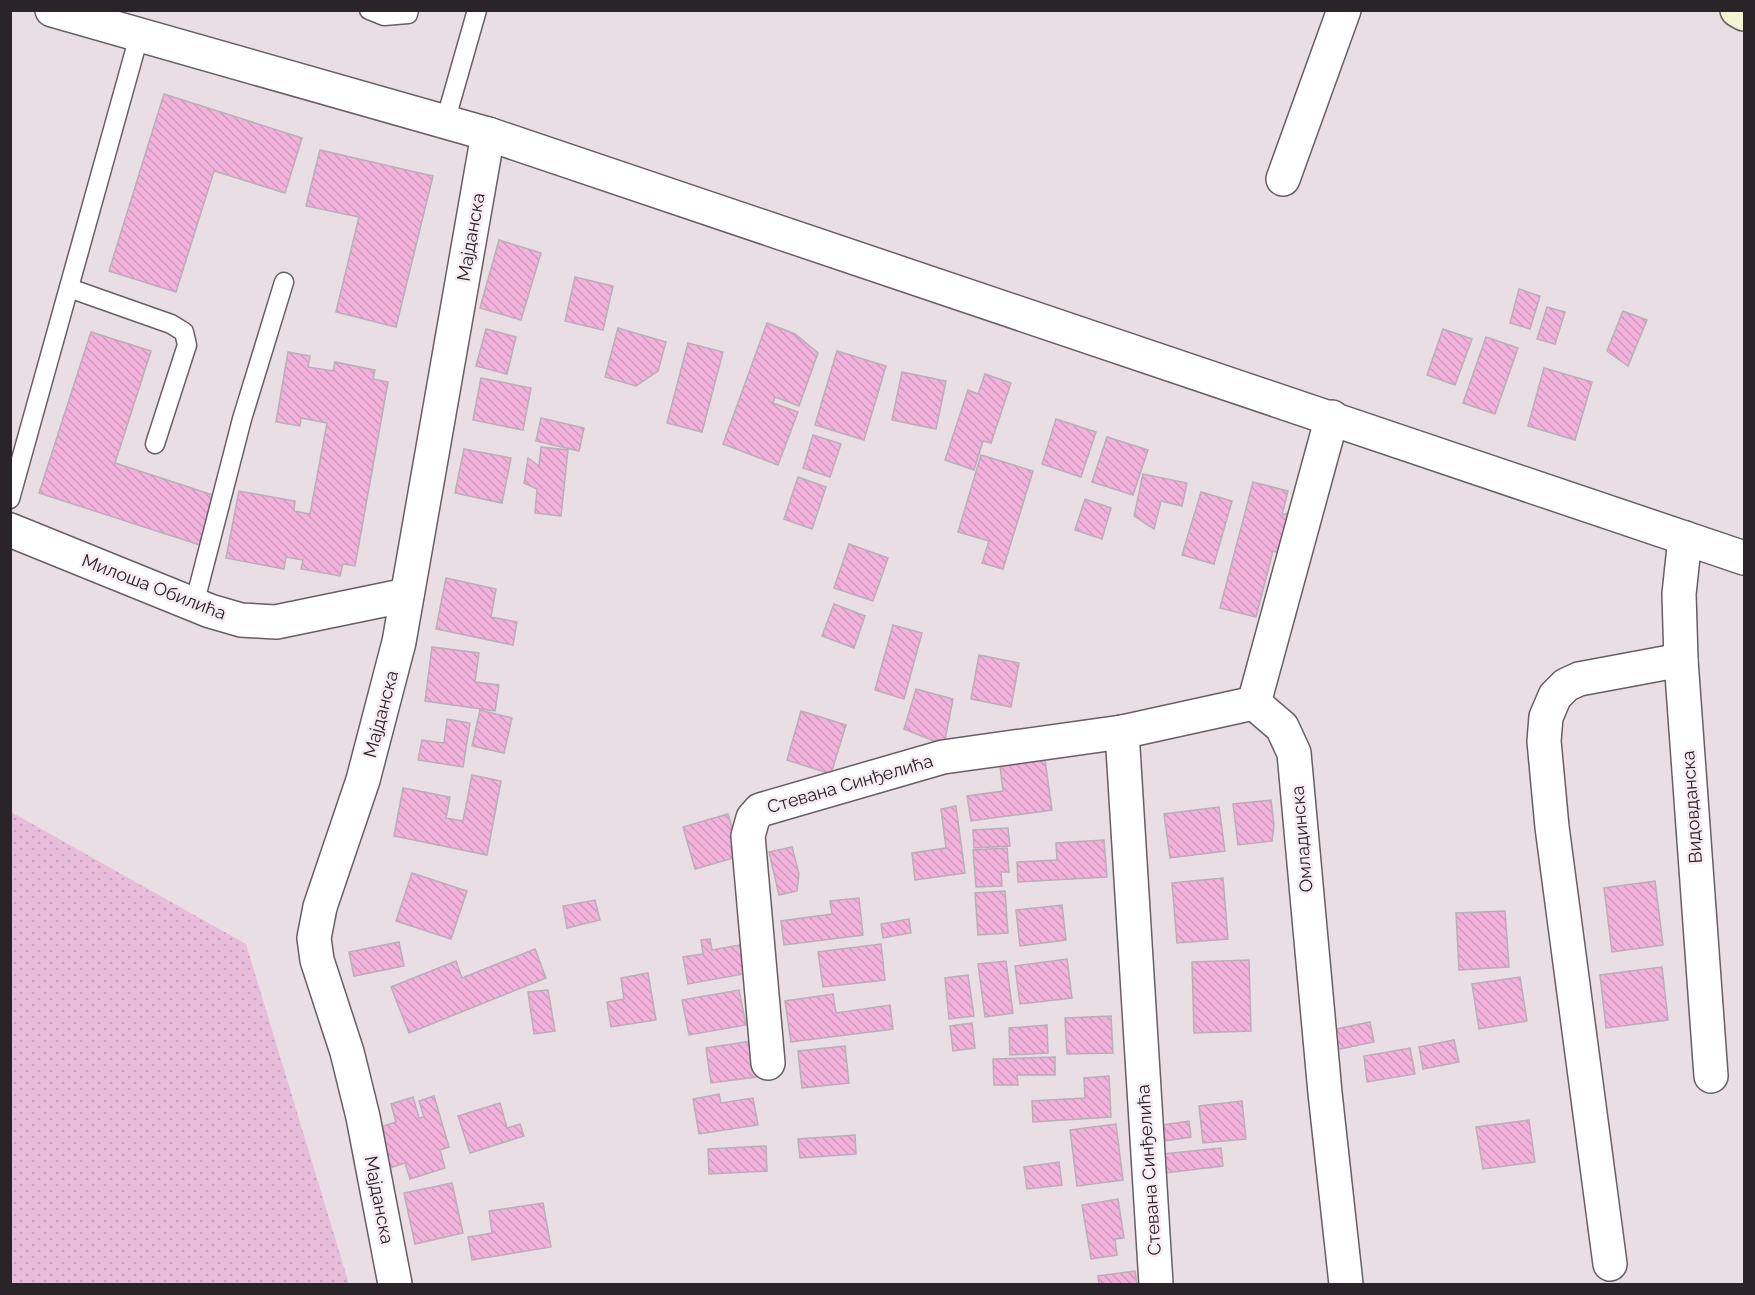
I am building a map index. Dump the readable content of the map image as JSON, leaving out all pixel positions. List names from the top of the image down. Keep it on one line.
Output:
{"streets":{"street":["Мајданска","Милоша Обилића","Стевана Синђелића","Видовданска","Омладинска"]},"crossings":[["Мајданска","Милоша Обилића"],["Стевана Синђелића","Омладинска"]]}
